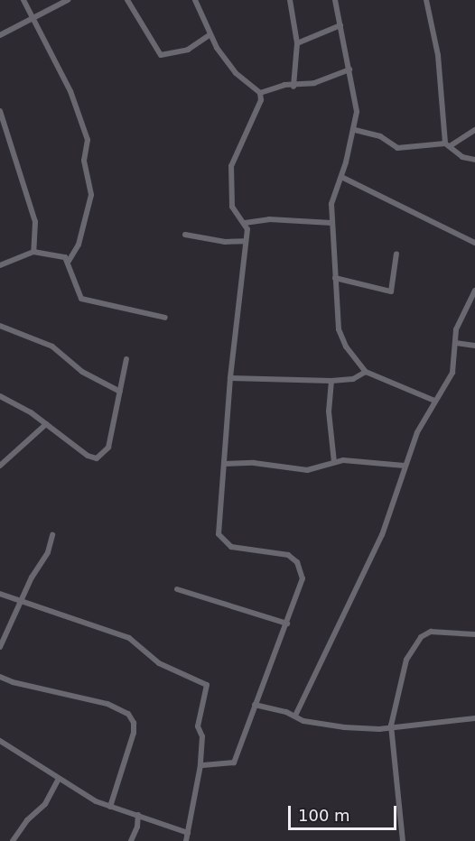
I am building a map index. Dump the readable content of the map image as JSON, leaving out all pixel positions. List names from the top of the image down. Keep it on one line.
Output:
{"scale_bar":"100 m"}
